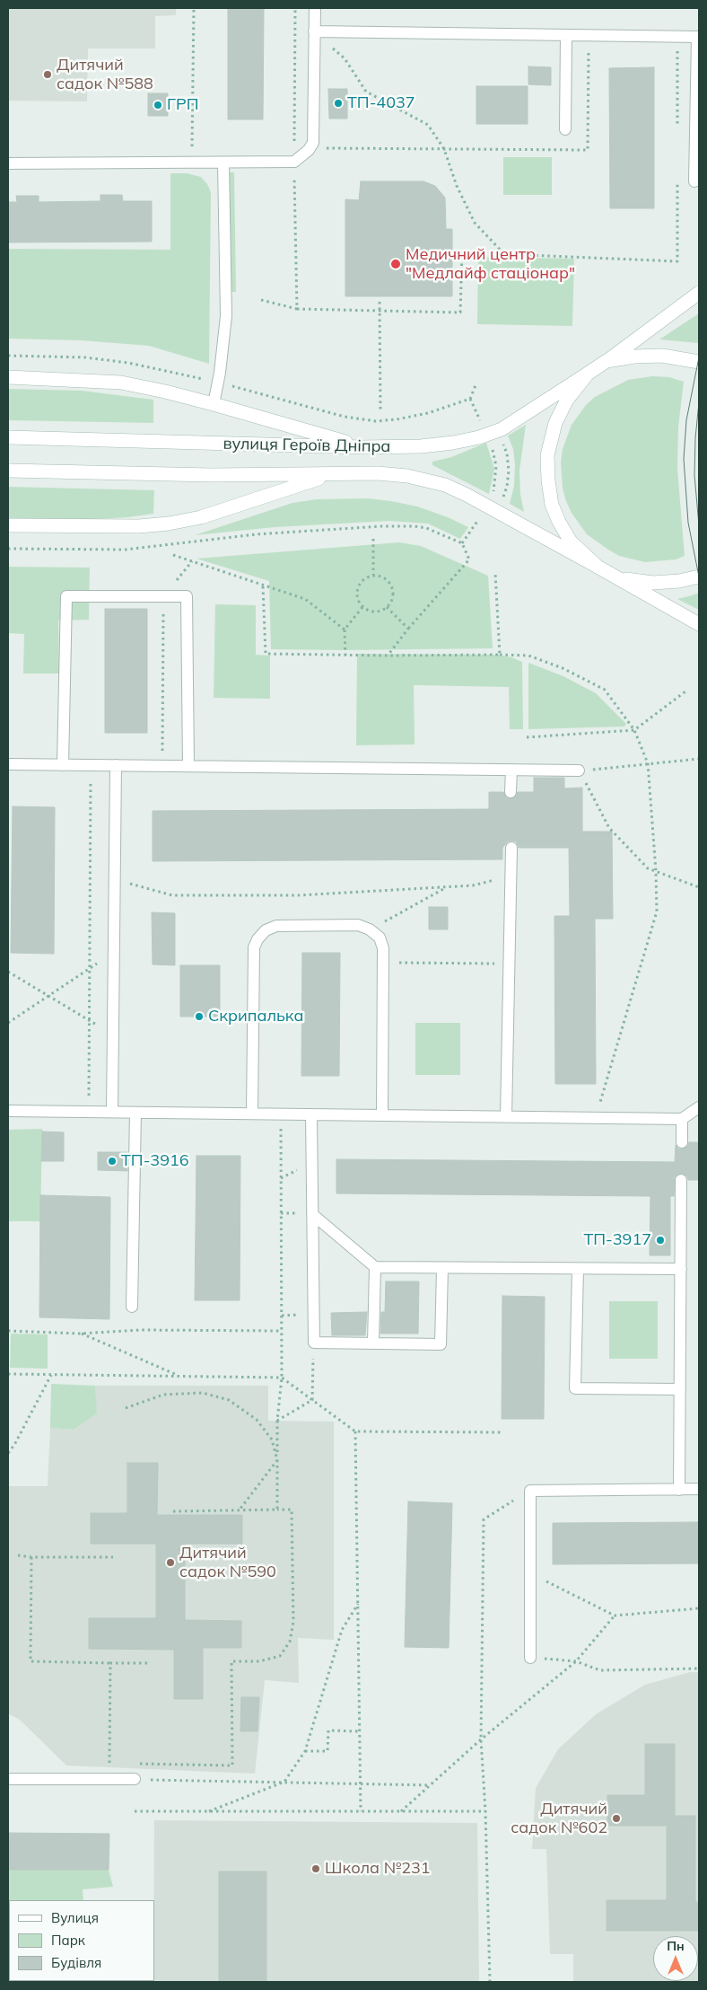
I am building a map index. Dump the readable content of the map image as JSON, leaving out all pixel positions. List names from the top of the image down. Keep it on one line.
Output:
{"streets":{"main road":["вулиця Героїв Дніпра"]},"places":["Дитячий садок №588","ТП-4037","ГРП","Медичний центр \"Медлайф стаціонар\"","Скрипалька","ТП-3916","ТП-3917","Дитячий садок №590","Дитячий садок №602","Школа №231"],"legend":["Вулиця","Парк","Будівля"],"north":"top"}
